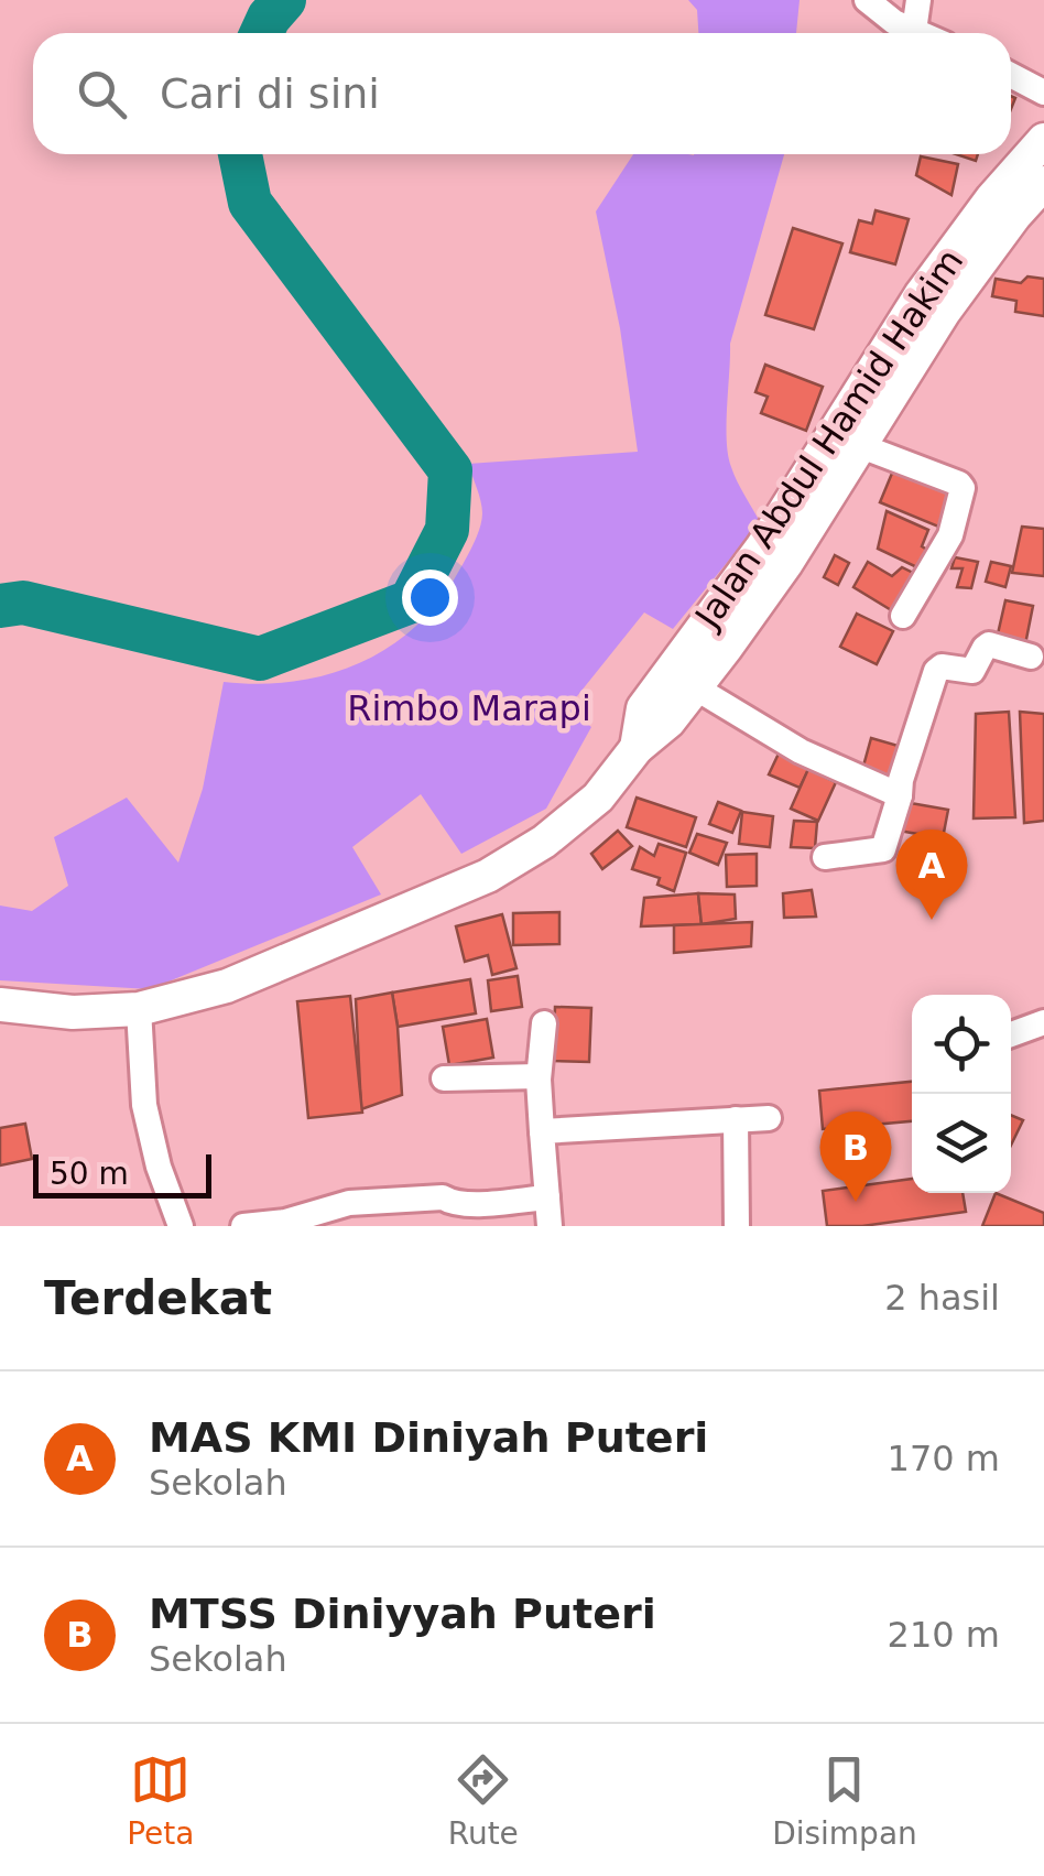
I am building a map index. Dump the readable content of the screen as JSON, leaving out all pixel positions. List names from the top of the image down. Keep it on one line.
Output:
{"streets":{"main road":["Jalan Abdul Hamid Hakim"]},"parks":["Rimbo Marapi"],"scale_bar":"50 m","page":{"search":"Cari di sini","pins":["A","B"],"scale":"50 m","heading":["Terdekat","2 hasil"],"list":[{"mark":"A","name":"MAS KMI Diniyah Puteri","note":"Sekolah","value":"170 m"},{"mark":"B","name":"MTSS Diniyyah Puteri","note":"Sekolah","value":"210 m"}],"nav":["Peta","Rute","Disimpan"]}}
